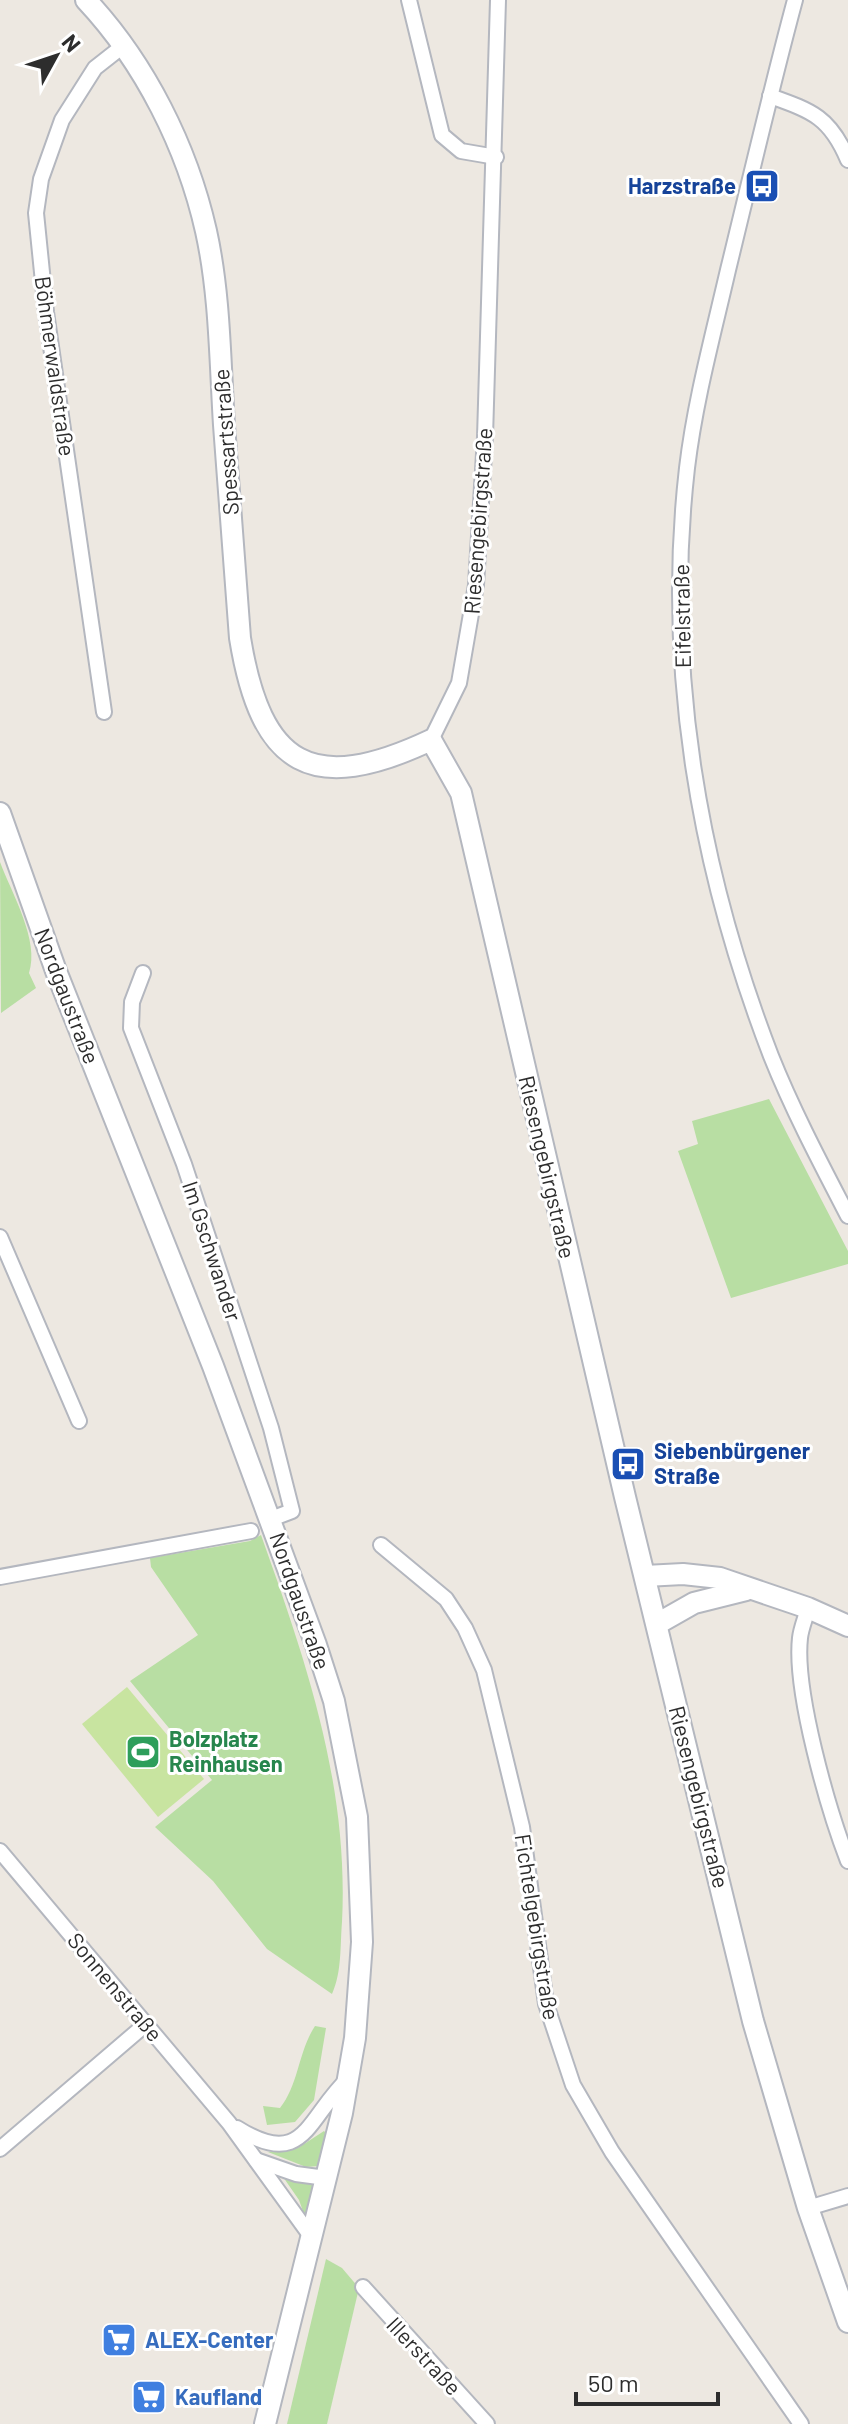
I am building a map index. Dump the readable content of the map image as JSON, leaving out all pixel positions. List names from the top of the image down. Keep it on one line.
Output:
{"streets":{"street":["Böhmerwaldstraße","Spessartstraße","Riesengebirgstraße","Eifelstraße","Nordgaustraße","Im Gschwander","Fichtelgebirgstraße","Sonnenstraße","Illerstraße"]},"crossings":[["Böhmerwaldstraße","Spessartstraße"],["Spessartstraße","Riesengebirgstraße"],["Nordgaustraße","Im Gschwander"],["Nordgaustraße","Sonnenstraße"]],"places":{"bus stop":["Harzstraße","Siebenbürgener Straße"],"sports":["Bolzplatz Reinhausen"],"supermarket":["ALEX-Center","Kaufland"]},"scale_bar":"50 m","north":"top right"}
